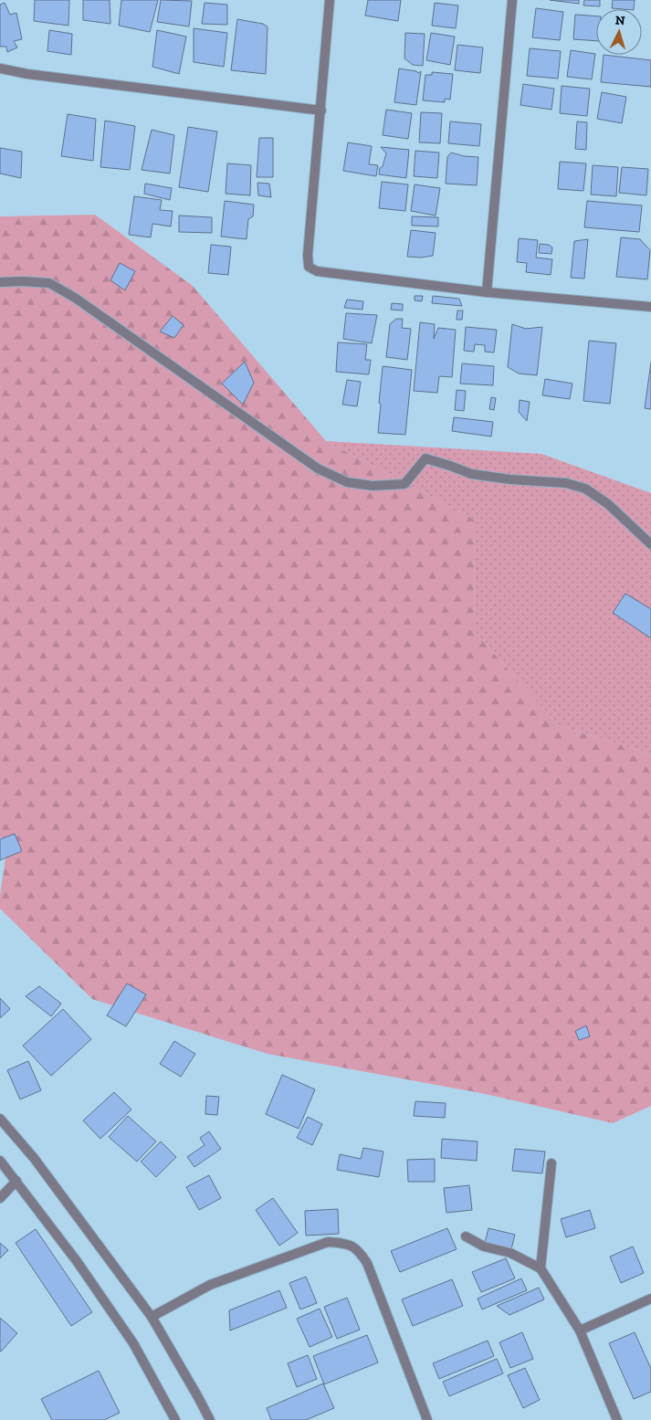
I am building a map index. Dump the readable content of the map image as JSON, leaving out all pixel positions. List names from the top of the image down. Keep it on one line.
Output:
{"north":"top"}
